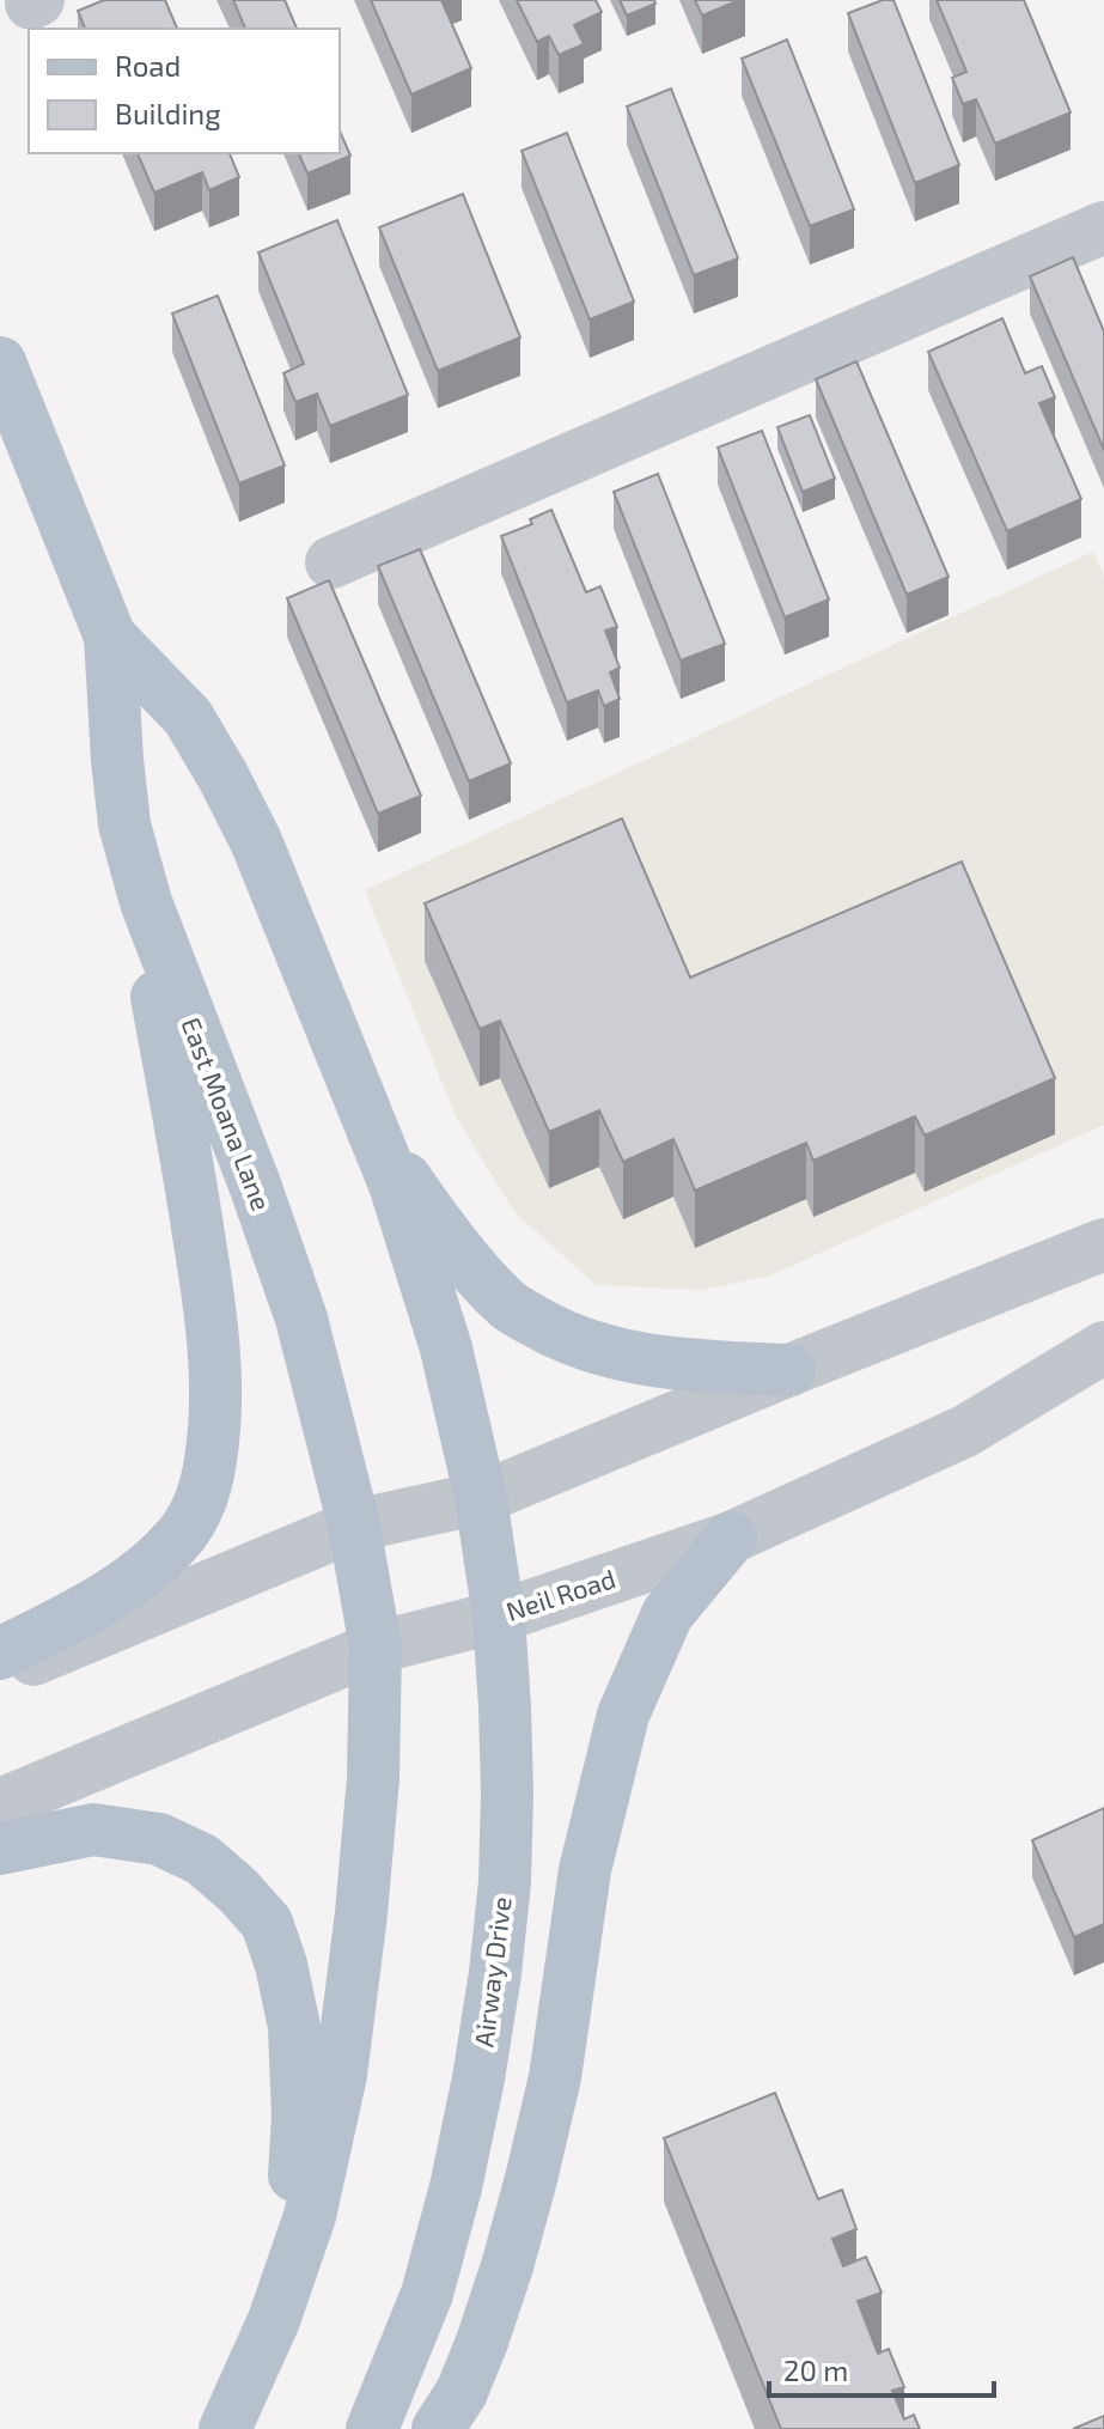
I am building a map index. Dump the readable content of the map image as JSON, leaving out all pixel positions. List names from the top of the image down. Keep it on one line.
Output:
{"streets":{"main road":["East Moana Lane","Airway Drive"],"street":["Neil Road"]},"crossings":[["East Moana Lane","Neil Road"],["East Moana Lane","Airway Drive"],["Neil Road","Airway Drive"]],"legend":["Road","Building"],"scale_bar":"20 m"}
